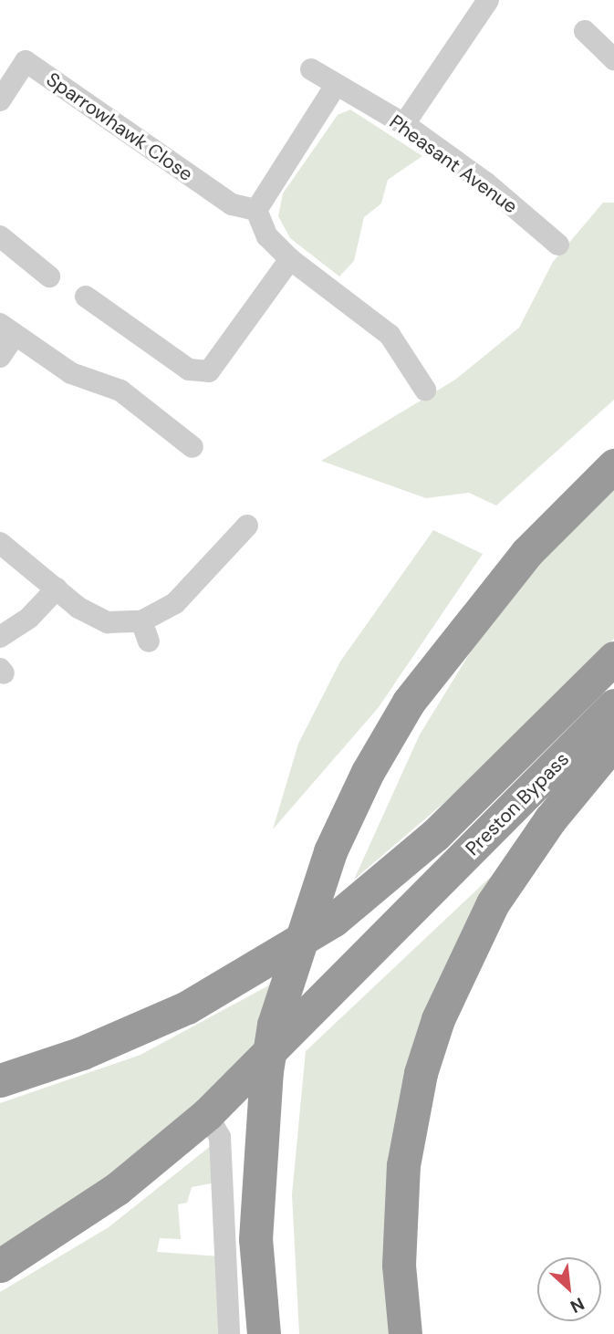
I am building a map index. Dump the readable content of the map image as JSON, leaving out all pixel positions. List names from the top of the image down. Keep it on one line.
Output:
{"streets":{"highway":["Preston Bypass"],"street":["Sparrowhawk Close","Pheasant Avenue"]},"north":"bottom right"}
